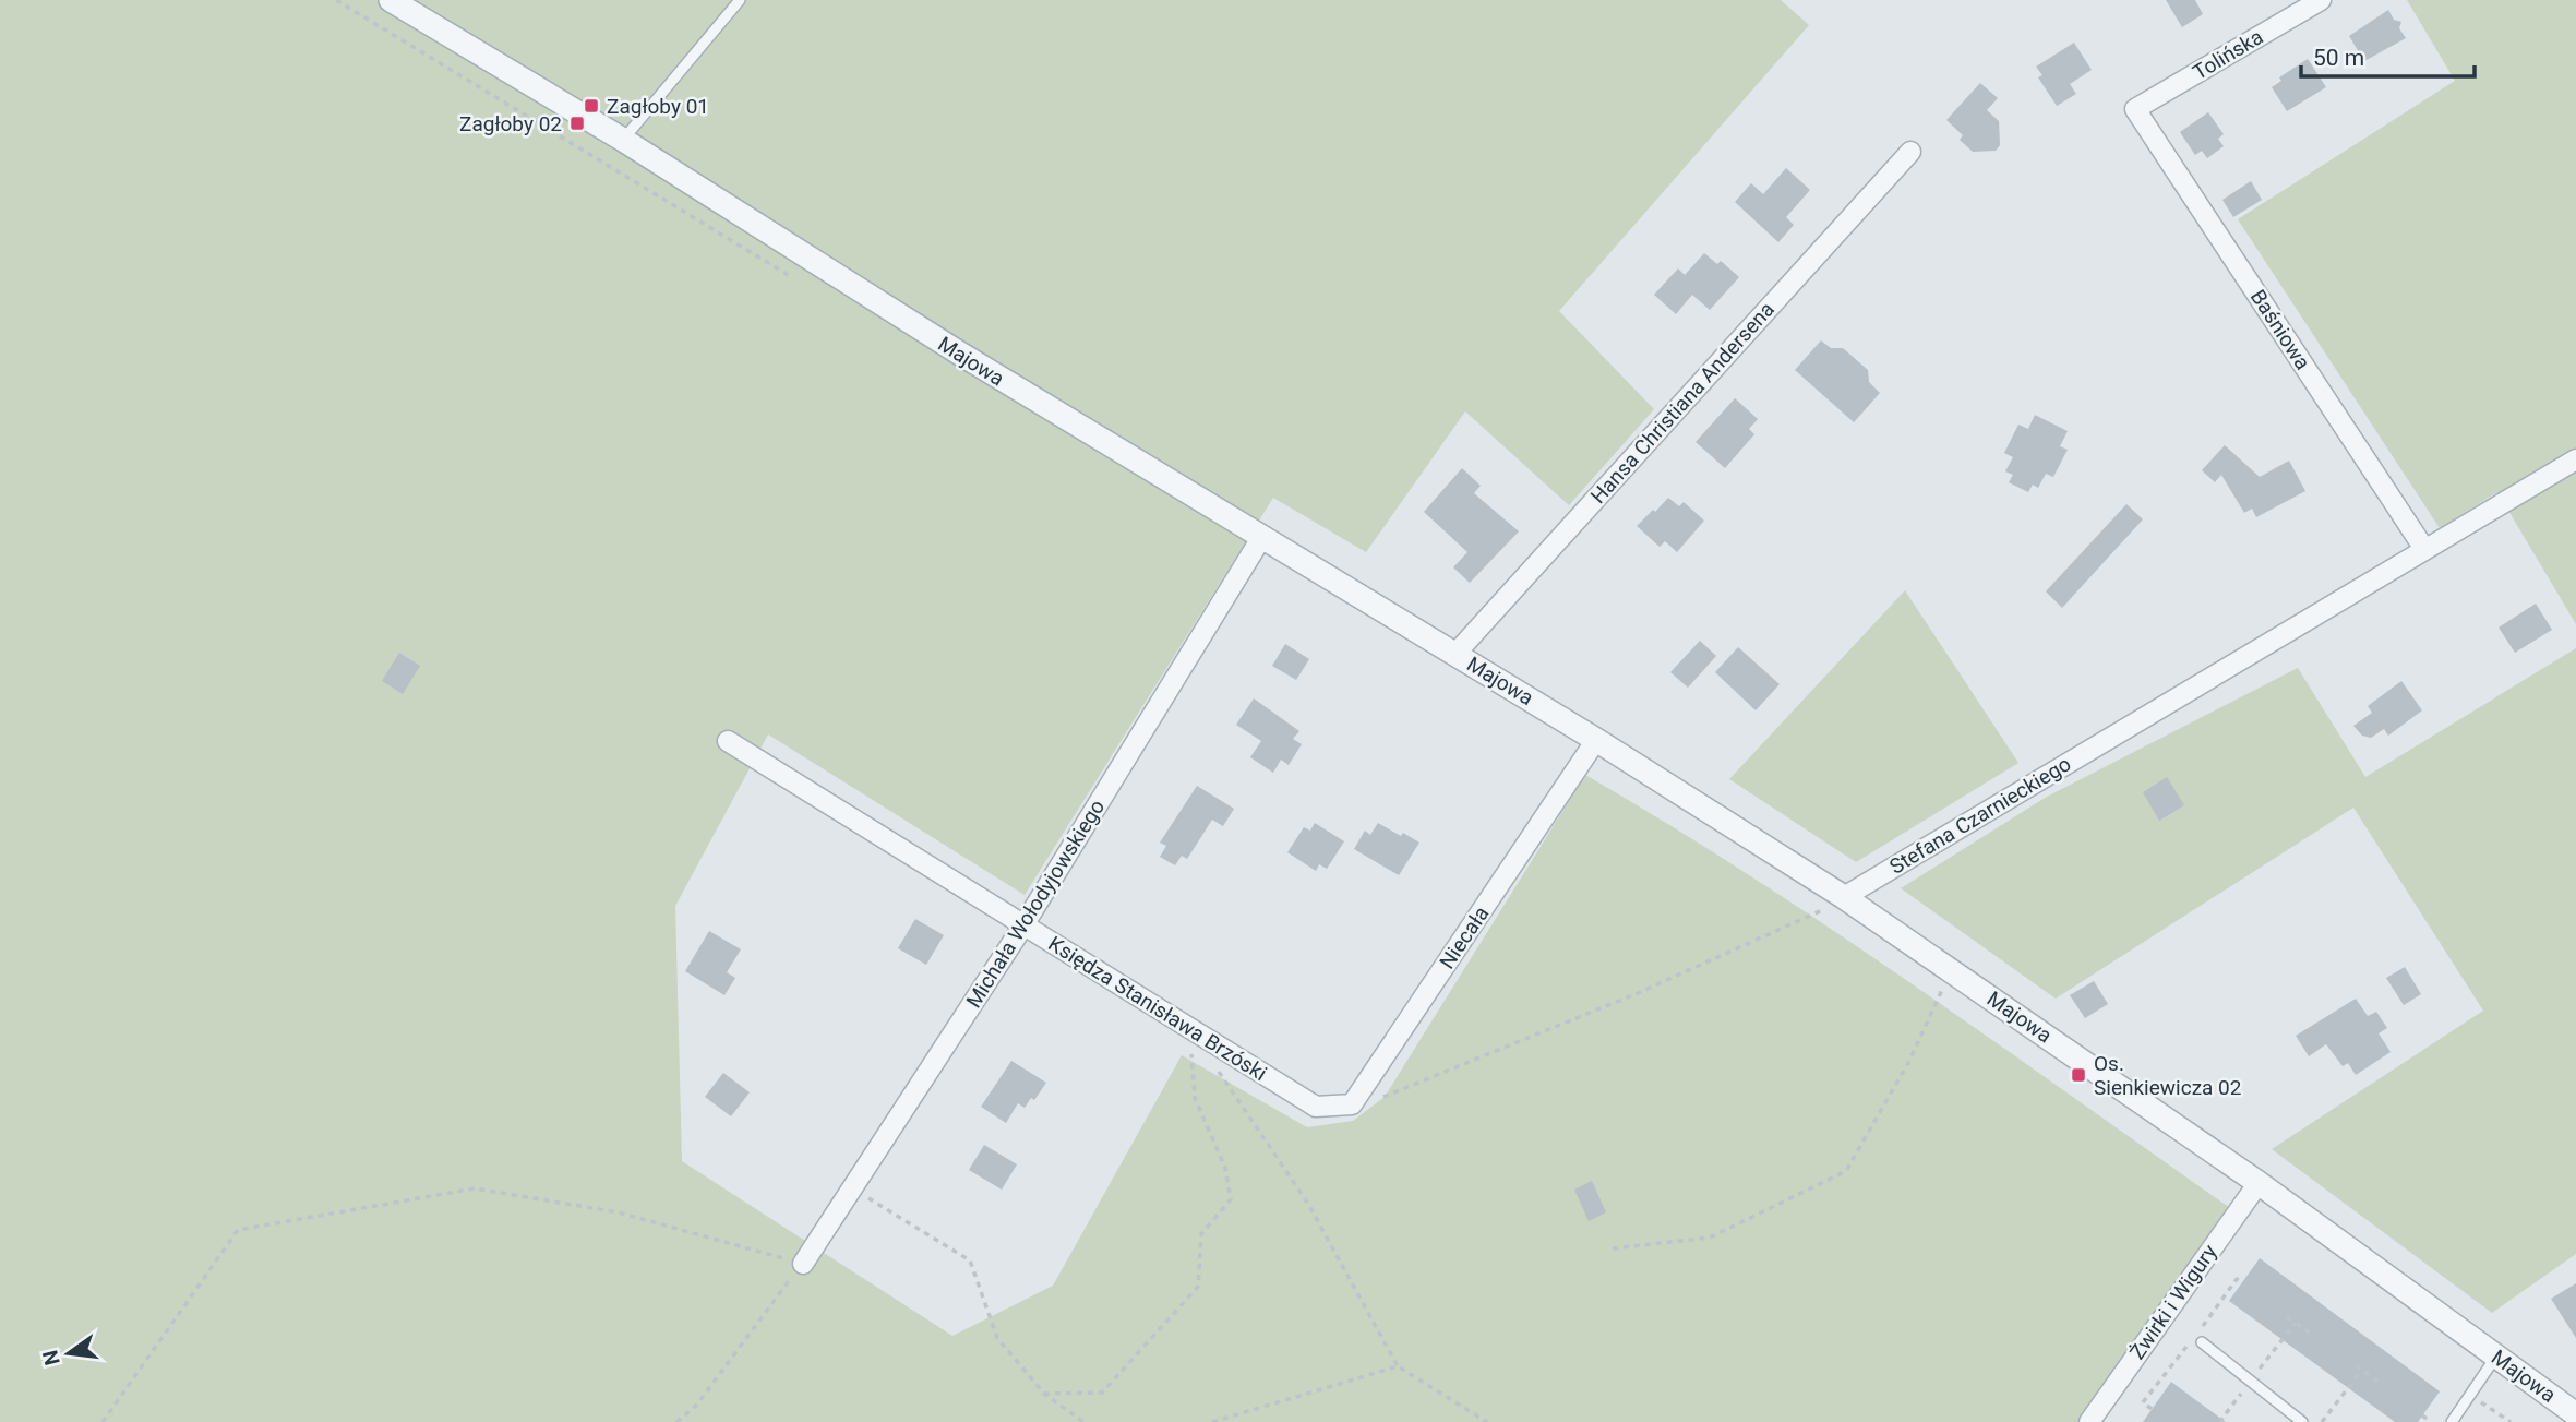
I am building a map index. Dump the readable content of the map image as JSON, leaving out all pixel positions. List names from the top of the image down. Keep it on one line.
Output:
{"streets":{"street":["Tolińska","Baśniowa","Majowa","Hansa Christiana Andersena","Stefana Czarnieckiego","Michała Wołodyjowskiego","Niecała","Księdza Stanisława Brzóski","Żwirki i Wigury"]},"crossings":[["Tolińska","Baśniowa"],["Baśniowa","Stefana Czarnieckiego"],["Majowa","Hansa Christiana Andersena"],["Majowa","Stefana Czarnieckiego"],["Majowa","Michała Wołodyjowskiego"],["Majowa","Niecała"],["Majowa","Żwirki i Wigury"],["Michała Wołodyjowskiego","Księdza Stanisława Brzóski"],["Niecała","Księdza Stanisława Brzóski"]],"places":{"transit":["Zagłoby 01","Zagłoby 02","Os. Sienkiewicza 02"]},"scale_bar":"50 m","north":"left"}
